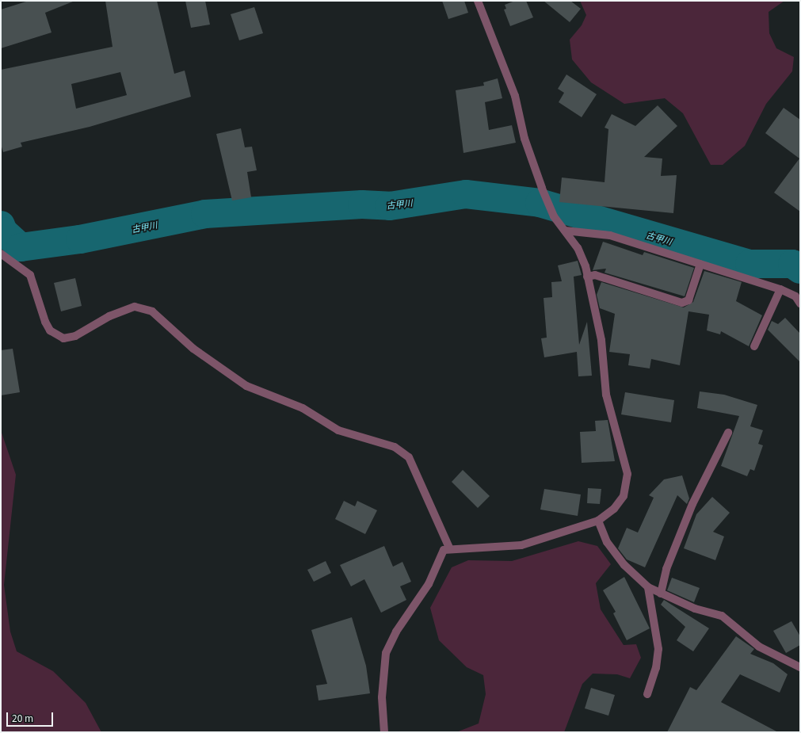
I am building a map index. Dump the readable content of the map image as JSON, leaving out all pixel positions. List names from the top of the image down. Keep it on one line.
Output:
{"water":["古甲川"],"scale_bar":"20 m"}
